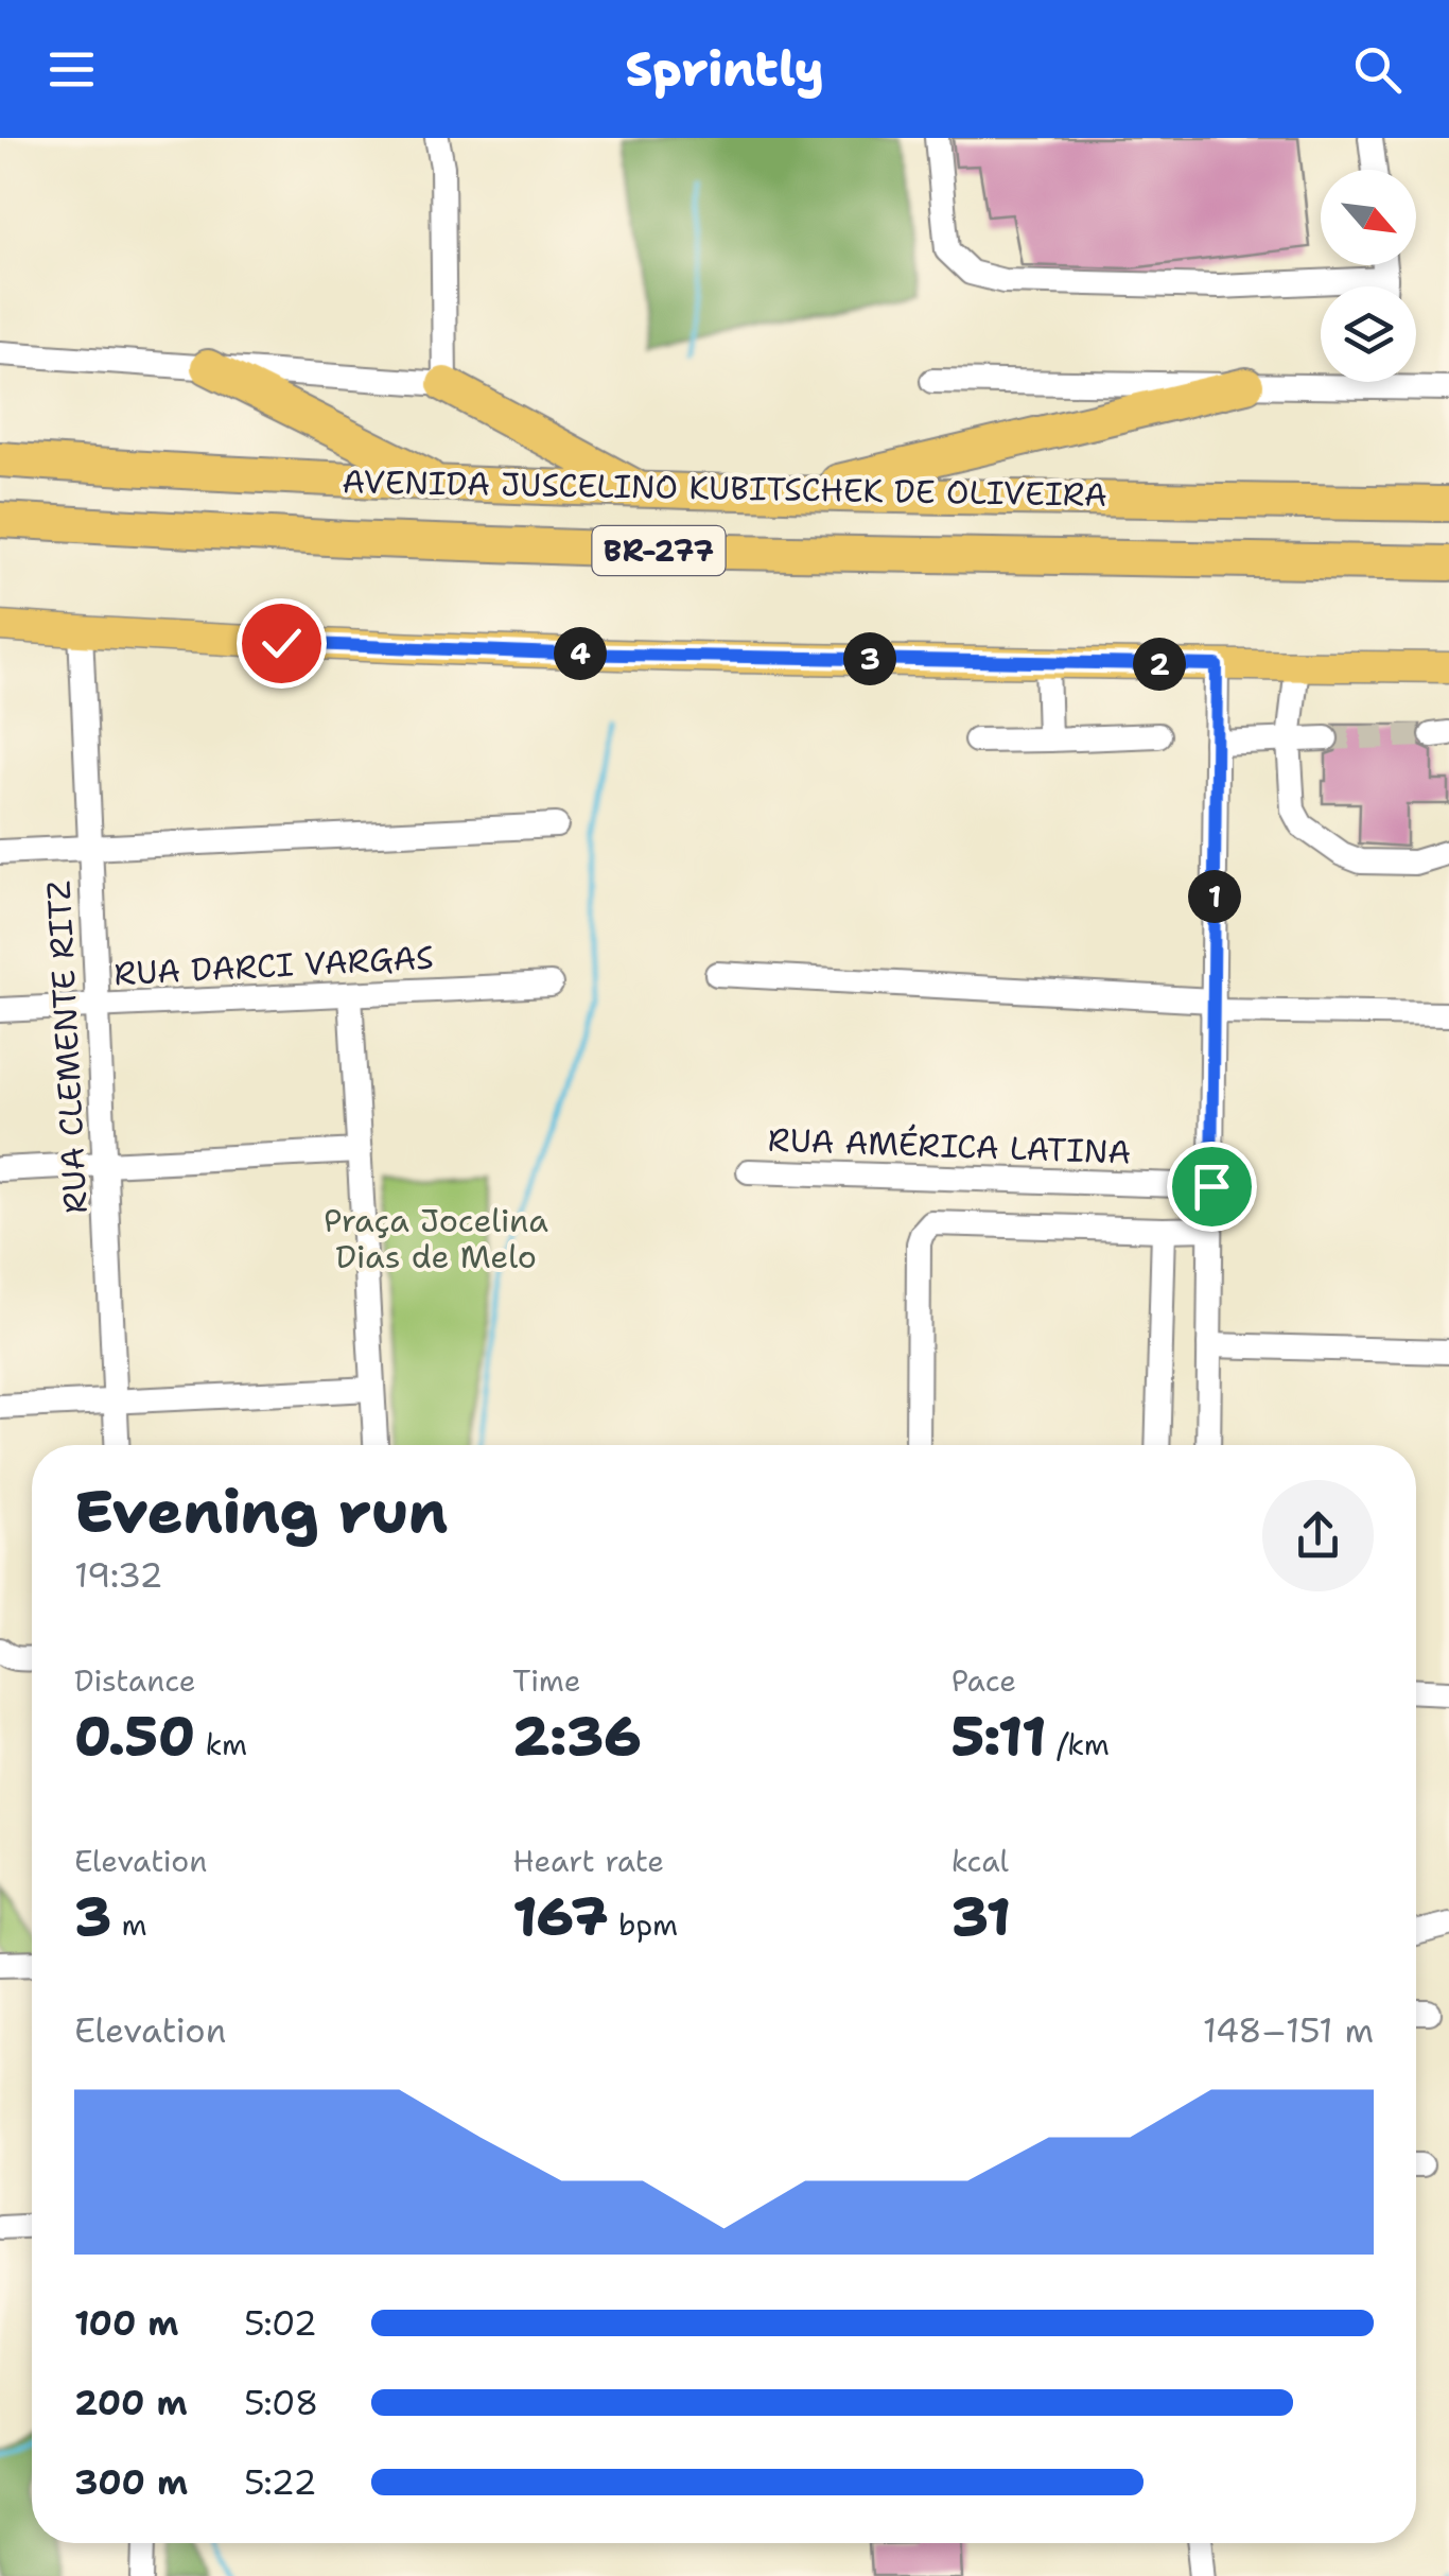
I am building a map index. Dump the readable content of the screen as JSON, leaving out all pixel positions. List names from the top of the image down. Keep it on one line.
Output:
{"streets":{"highway":["AVENIDA JUSCELINO KUBITSCHEK DE OLIVEIRA","BR-277"],"street":["RUA DARCI VARGAS","RUA CLEMENTE RITZ","RUA AMÉRICA LATINA"]},"crossings":[["RUA DARCI VARGAS","RUA CLEMENTE RITZ"]],"parks":["Praça Jocelina Dias de Melo"],"north":"bottom right","page":{"header":"Sprintly","pins":["4","3","2","1"],"heading":["Evening run","19:32"],"stats":[["Distance","0.50 km"],["Time","2:36"],["Pace","5:11 /km"],["Elevation","3 m"],["Heart rate","167 bpm"],["kcal","31"]],"chart":["Elevation","148–151 m"],"list":[{"name":"100 m","note":"5:02"},{"name":"200 m","note":"5:08"},{"name":"300 m","note":"5:22"}]}}
